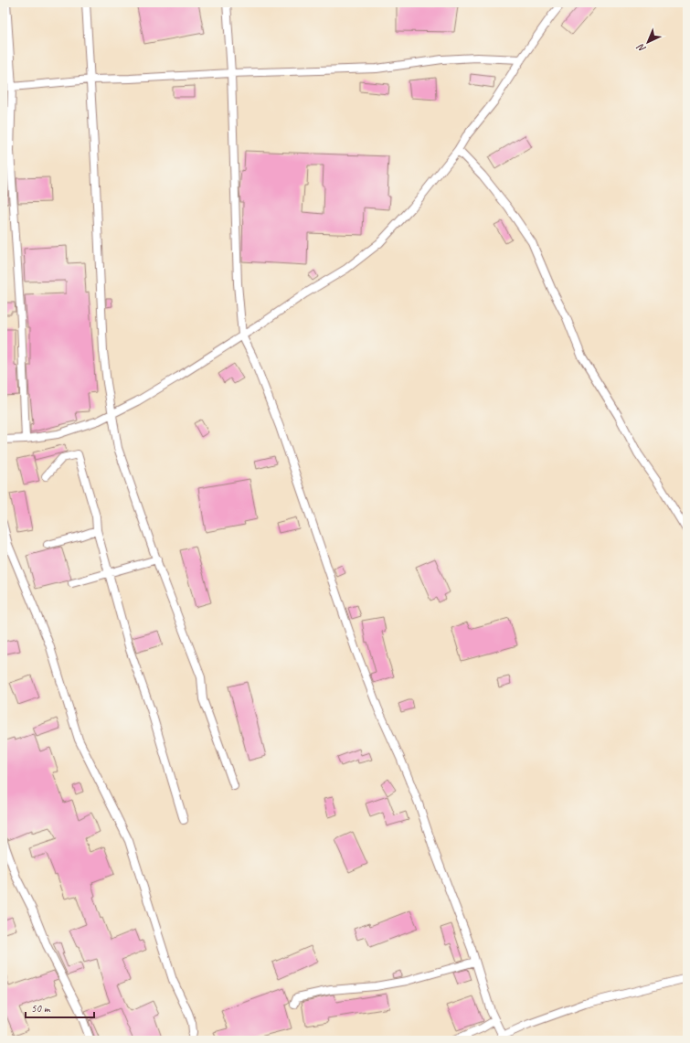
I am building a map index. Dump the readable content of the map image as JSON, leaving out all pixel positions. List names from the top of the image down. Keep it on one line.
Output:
{"scale_bar":"50 m","north":"bottom left"}
